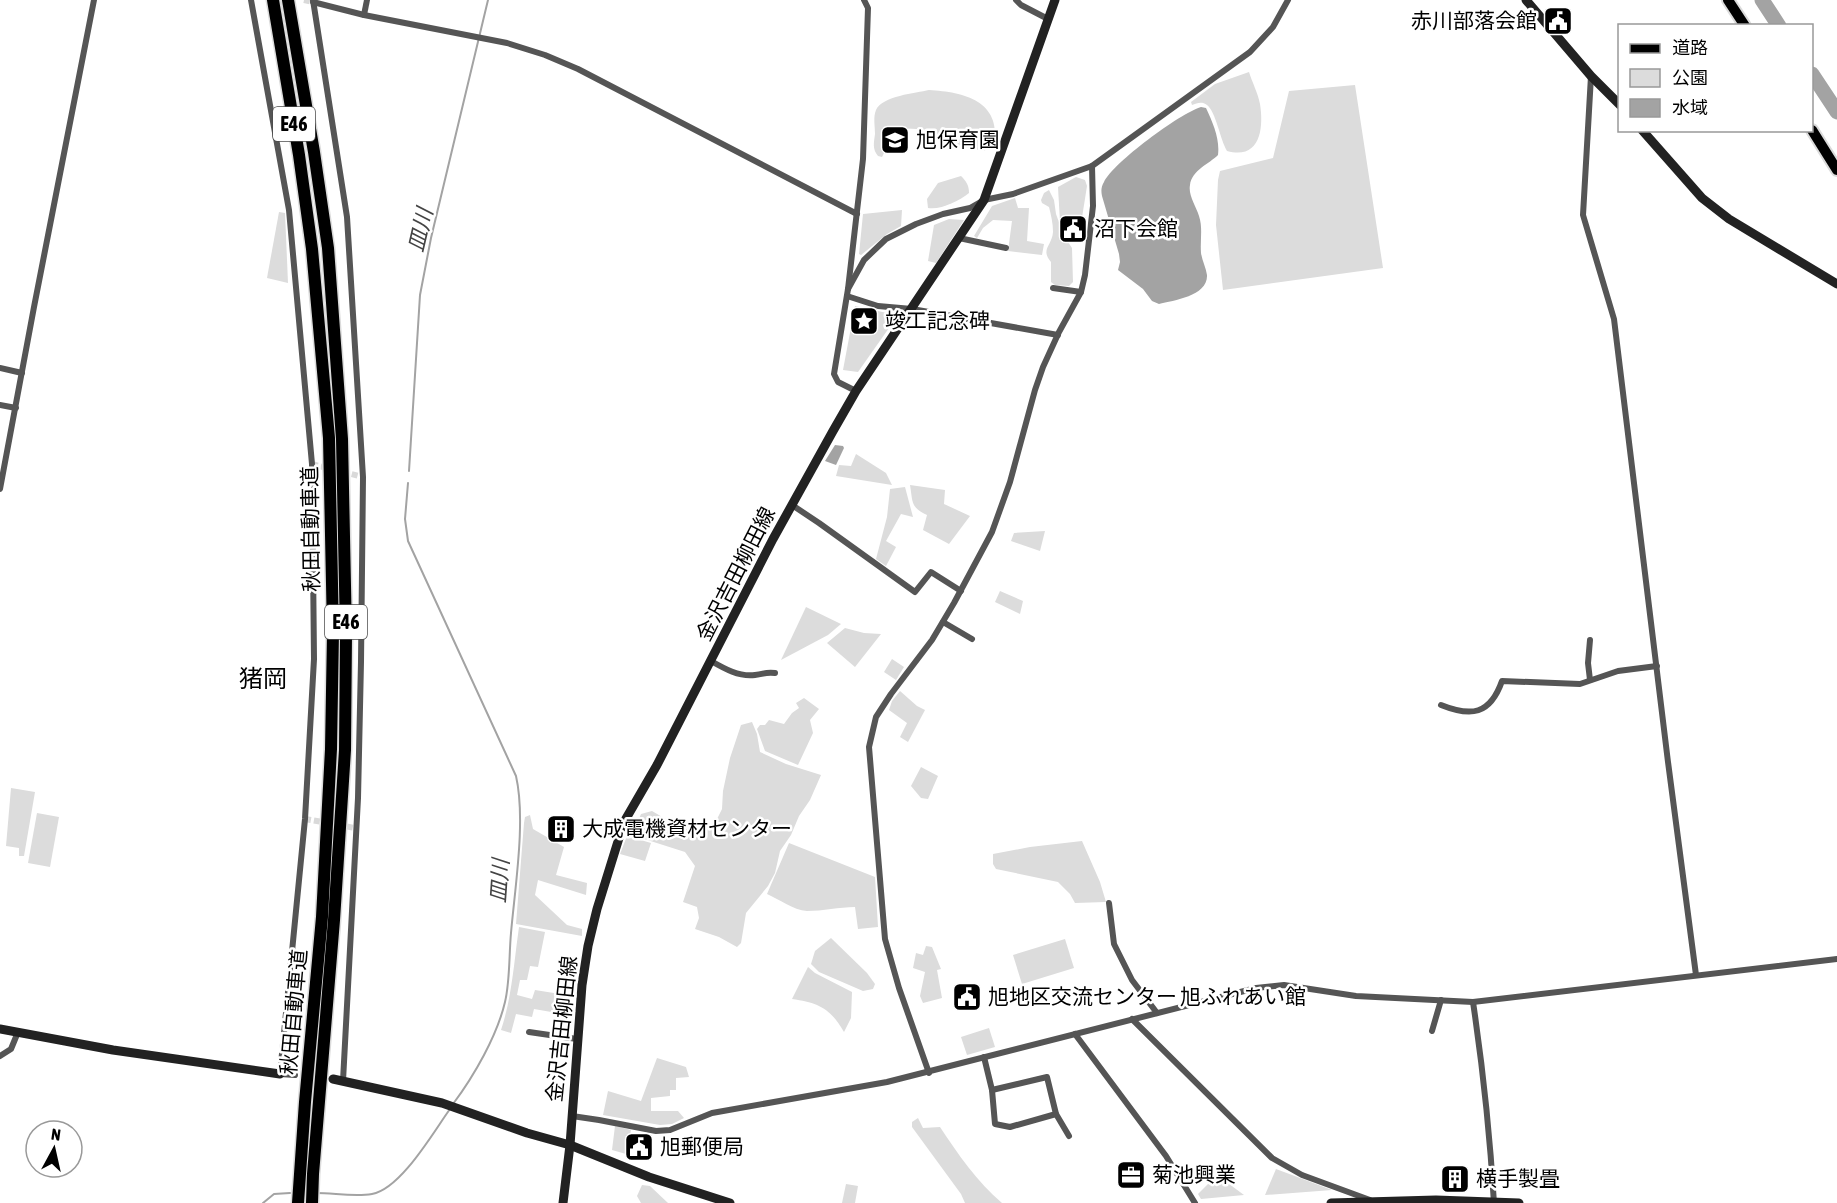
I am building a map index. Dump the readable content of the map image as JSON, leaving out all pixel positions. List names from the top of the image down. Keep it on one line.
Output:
{"streets":{"highway":["E46","秋田自動車道"],"main road":["金沢吉田柳田線"]},"districts":["猪岡"],"water":["皿川"],"places":{"public building":["赤川部落会館","沼下会館","旭地区交流センター 旭ふれあい館","旭郵便局"],"school or university":["旭保育園"],"place":["竣工記念碑"],"building":["大成電機資材センター","横手製畳"],"office":["菊池興業"]},"legend":["道路","公園","水域"],"north":"top"}
